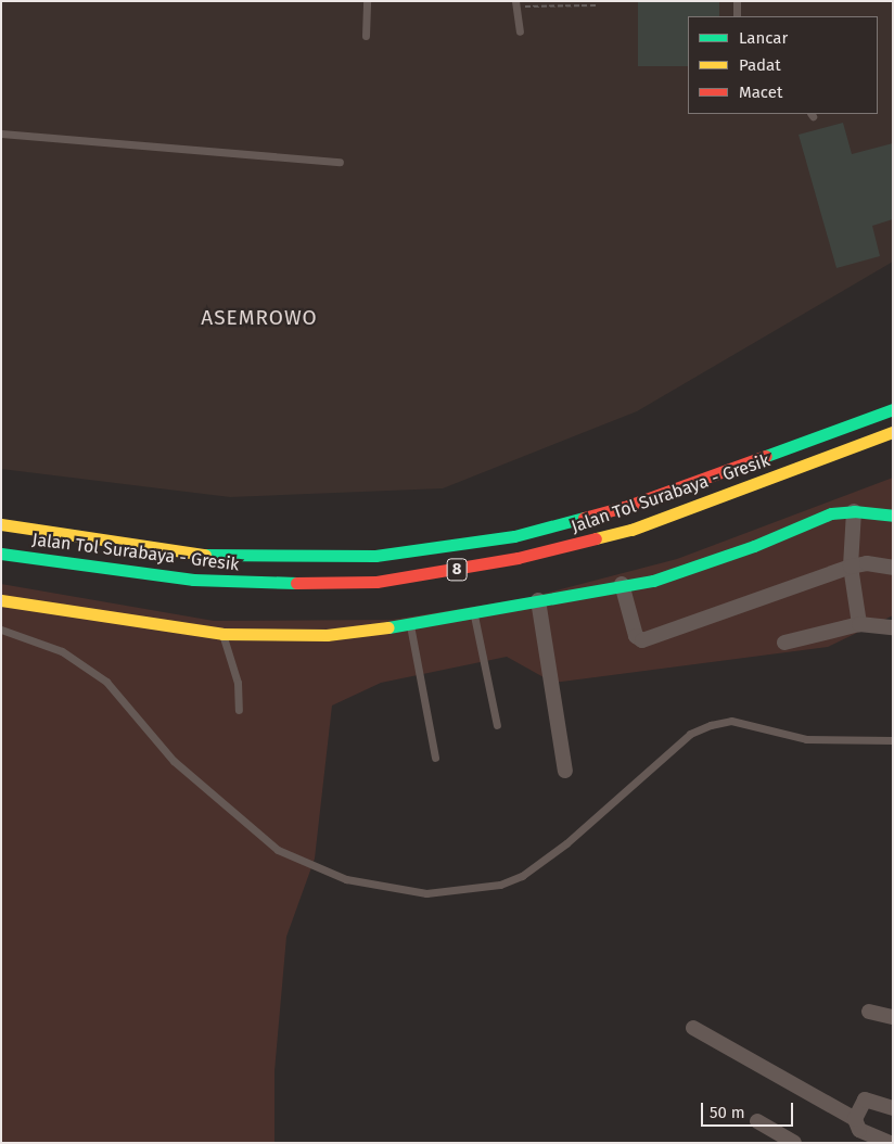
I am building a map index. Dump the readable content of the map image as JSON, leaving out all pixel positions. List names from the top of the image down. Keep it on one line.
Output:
{"streets":{"main road":["Jalan Tol Surabaya - Gresik","8"]},"districts":["ASEMROWO"],"legend":["Lancar","Padat","Macet"],"scale_bar":"50 m"}
